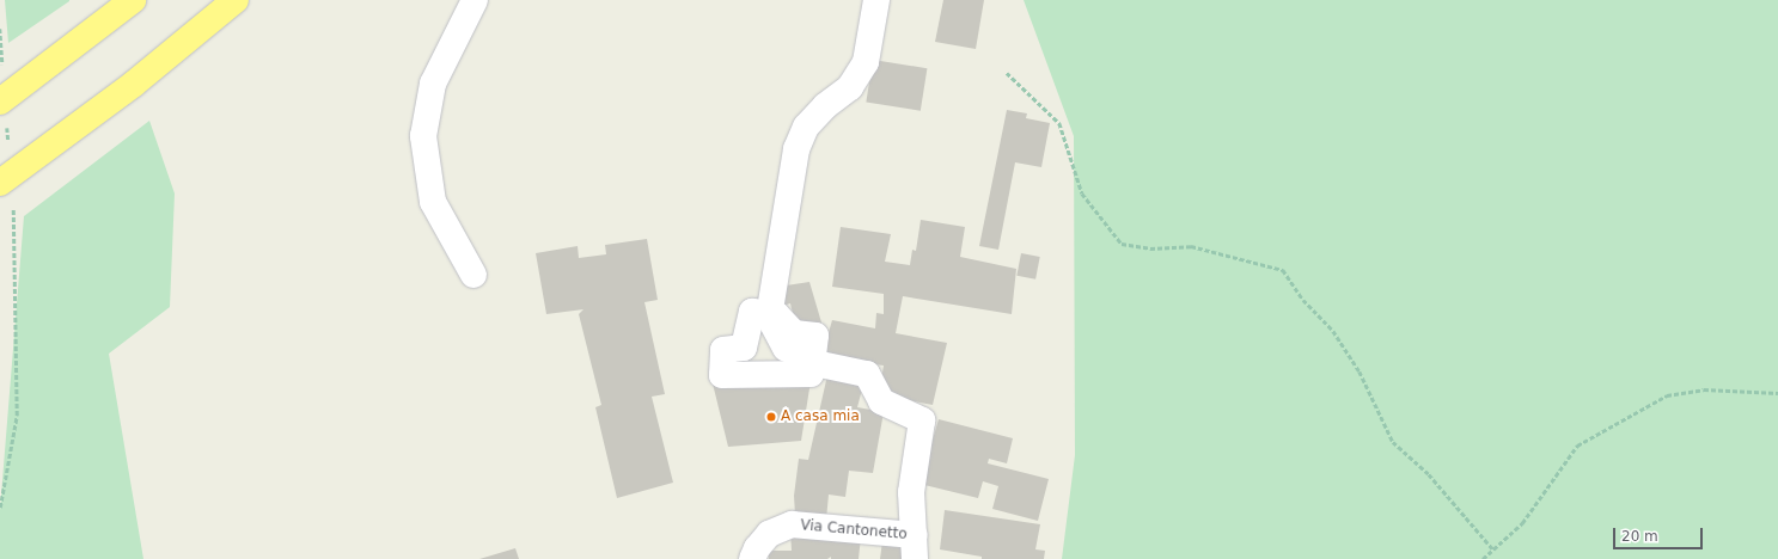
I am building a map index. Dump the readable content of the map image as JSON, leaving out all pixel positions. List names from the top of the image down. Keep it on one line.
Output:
{"streets":{"street":["Via Cantonetto"]},"places":["A casa mia"],"scale_bar":"20 m"}
